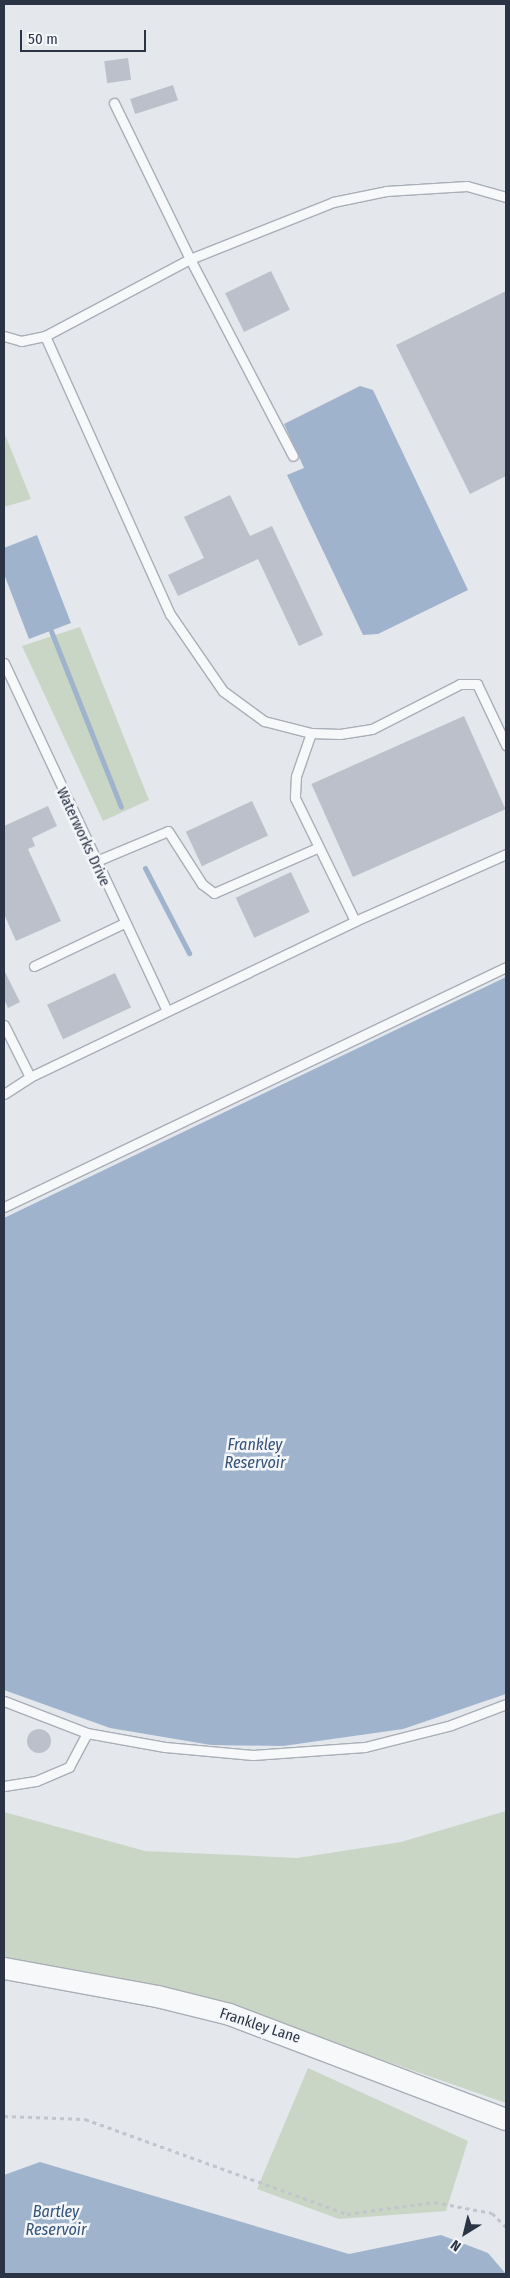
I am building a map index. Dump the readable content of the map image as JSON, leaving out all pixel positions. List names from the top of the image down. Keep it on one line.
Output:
{"streets":{"street":["Frankley Lane"],"lane":["Waterworks Drive"]},"water":["Frankley Reservoir","Bartley Reservoir"],"scale_bar":"50 m","north":"bottom left"}
